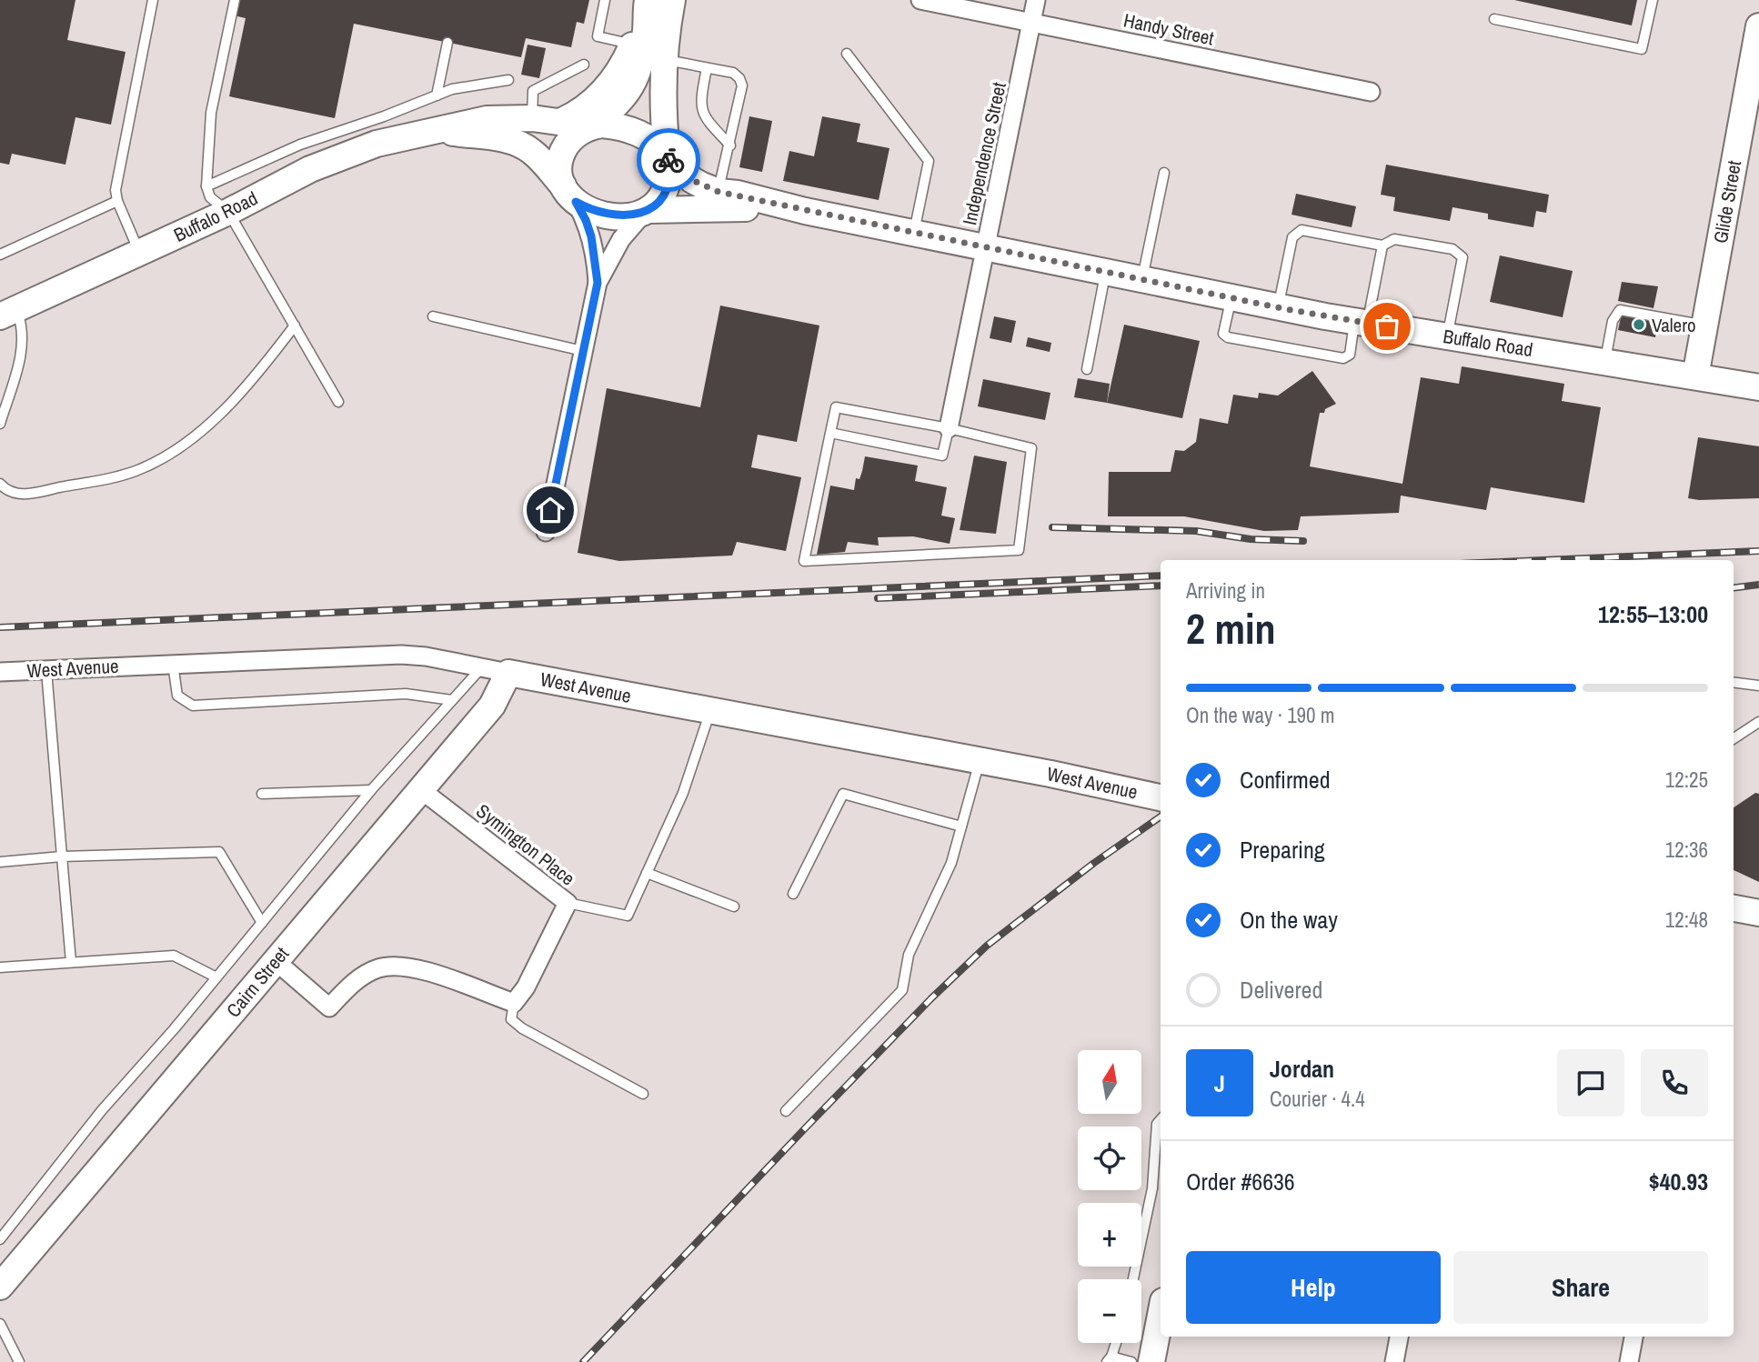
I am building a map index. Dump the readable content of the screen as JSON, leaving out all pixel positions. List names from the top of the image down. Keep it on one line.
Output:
{"streets":{"main road":["Glide Street","Buffalo Road","West Avenue","Cairn Street"],"street":["Handy Street","Independence Street","Symington Place"]},"crossings":[["Handy Street","Independence Street"],["Independence Street","Buffalo Road"],["Glide Street","Buffalo Road"],["West Avenue","Cairn Street"],["Symington Place","Cairn Street"]],"places":["Valero"],"north":"top","page":{"heading":["2 min","Arriving in","12:55–13:00"],"panel":["Jordan","Courier · 4.4","Order #6636","$40.93"],"bar":"On the way · 190 m","list":[["Confirmed","12:25"],["Preparing","12:36"],["On the way","12:48"],"Delivered"],"round":"J","map_buttons":["+","−"],"buttons":["Help","Share"]}}
